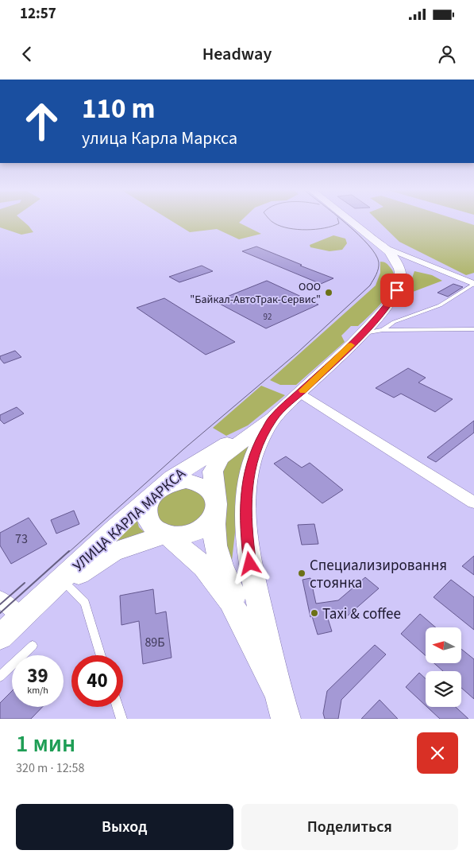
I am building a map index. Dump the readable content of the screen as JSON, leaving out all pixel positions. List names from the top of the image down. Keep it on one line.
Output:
{"streets":{"street":["УЛИЦА КАРЛА МАРКСА"]},"places":["ООО \"Байкал-АвтоТрак-Сервис\"","Специализировання стоянка","Taxi & coffee"],"house_numbers":["92","73","89Б"],"north":"left","page":{"status":"12:57","header":"Headway","turn":["110 m","улица Карла Маркса"],"speed":"39 km/h","limit":"40","heading":["1 мин","320 m · 12:58"],"buttons":["Выход","Поделиться"]}}
